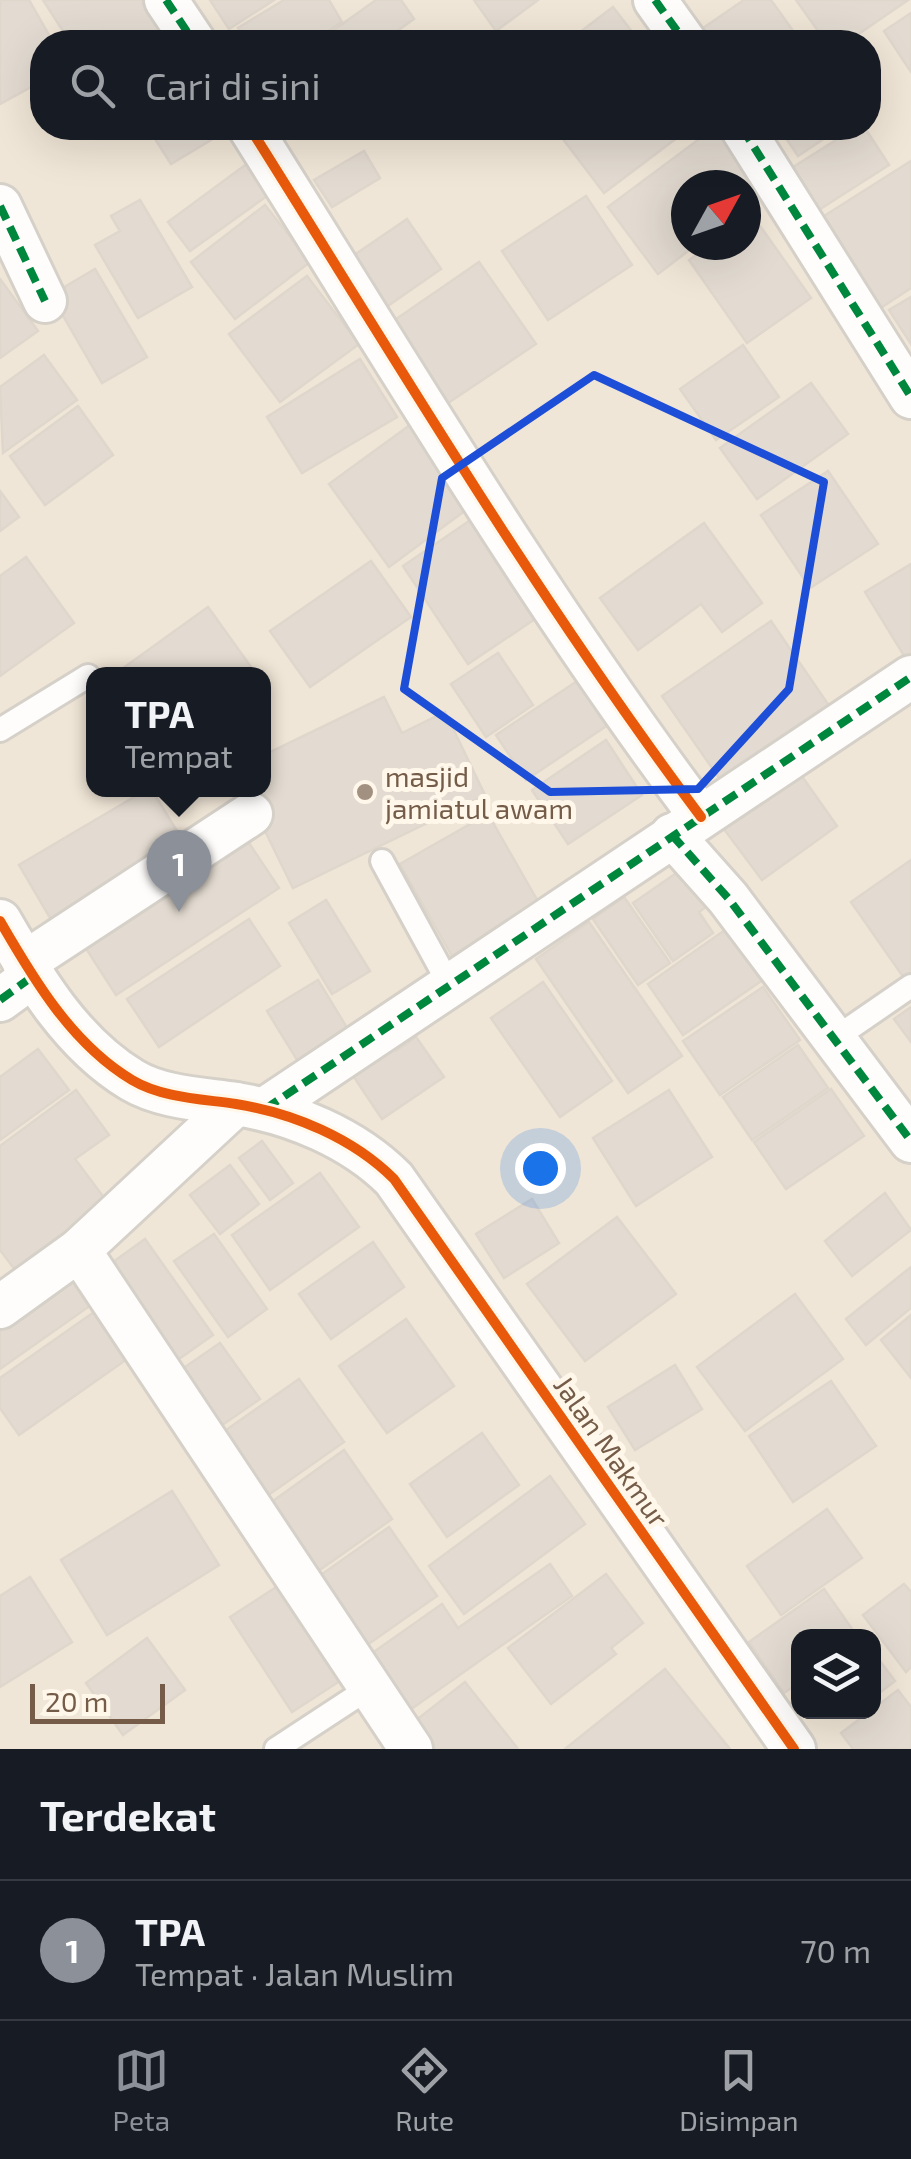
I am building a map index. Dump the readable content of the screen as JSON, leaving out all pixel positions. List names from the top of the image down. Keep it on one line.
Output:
{"streets":{"street":["Jalan Makmur"]},"places":["masjid jamiatul awam"],"scale_bar":"20 m","north":"top right","page":{"search":"Cari di sini","popup":["TPA","Tempat"],"pins":"1","scale":"20 m","heading":"Terdekat","list":[{"mark":"1","name":"TPA","note":"Tempat · Jalan Muslim","value":"70 m"}],"nav":["Peta","Rute","Disimpan"]}}
